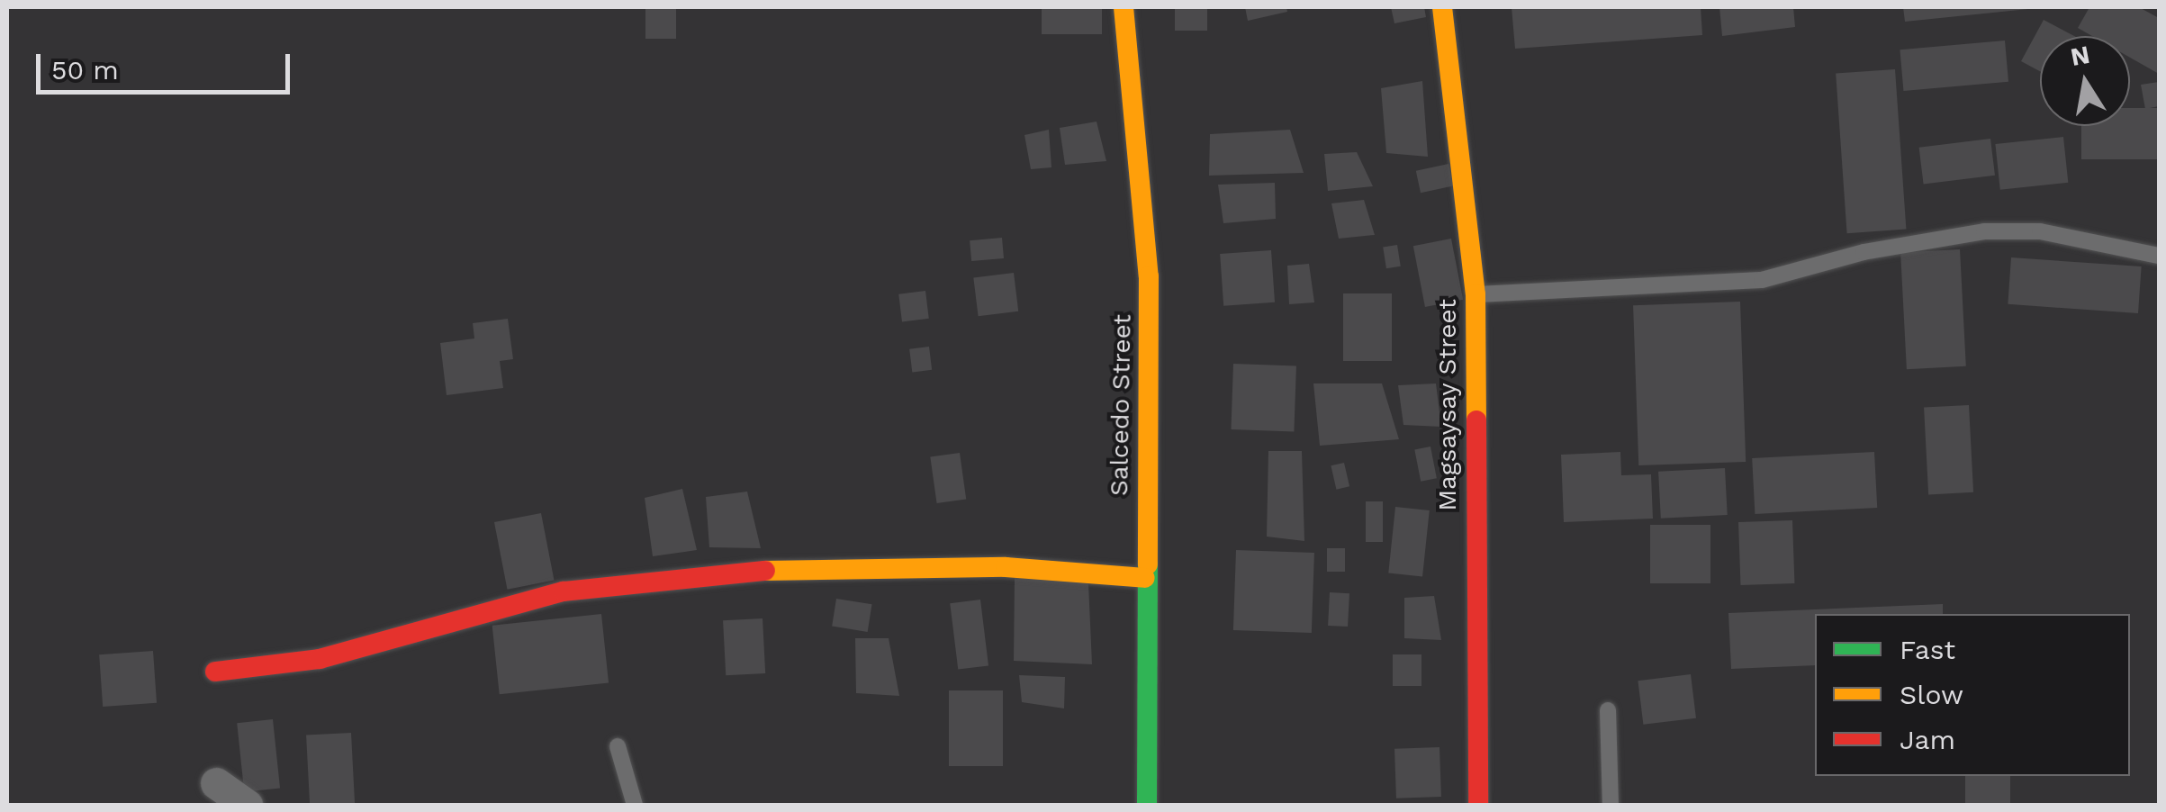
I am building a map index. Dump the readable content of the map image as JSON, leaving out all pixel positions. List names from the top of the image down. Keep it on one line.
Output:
{"streets":{"street":["Salcedo Street","Magsaysay Street"]},"legend":["Fast","Slow","Jam"],"scale_bar":"50 m","north":"top"}
